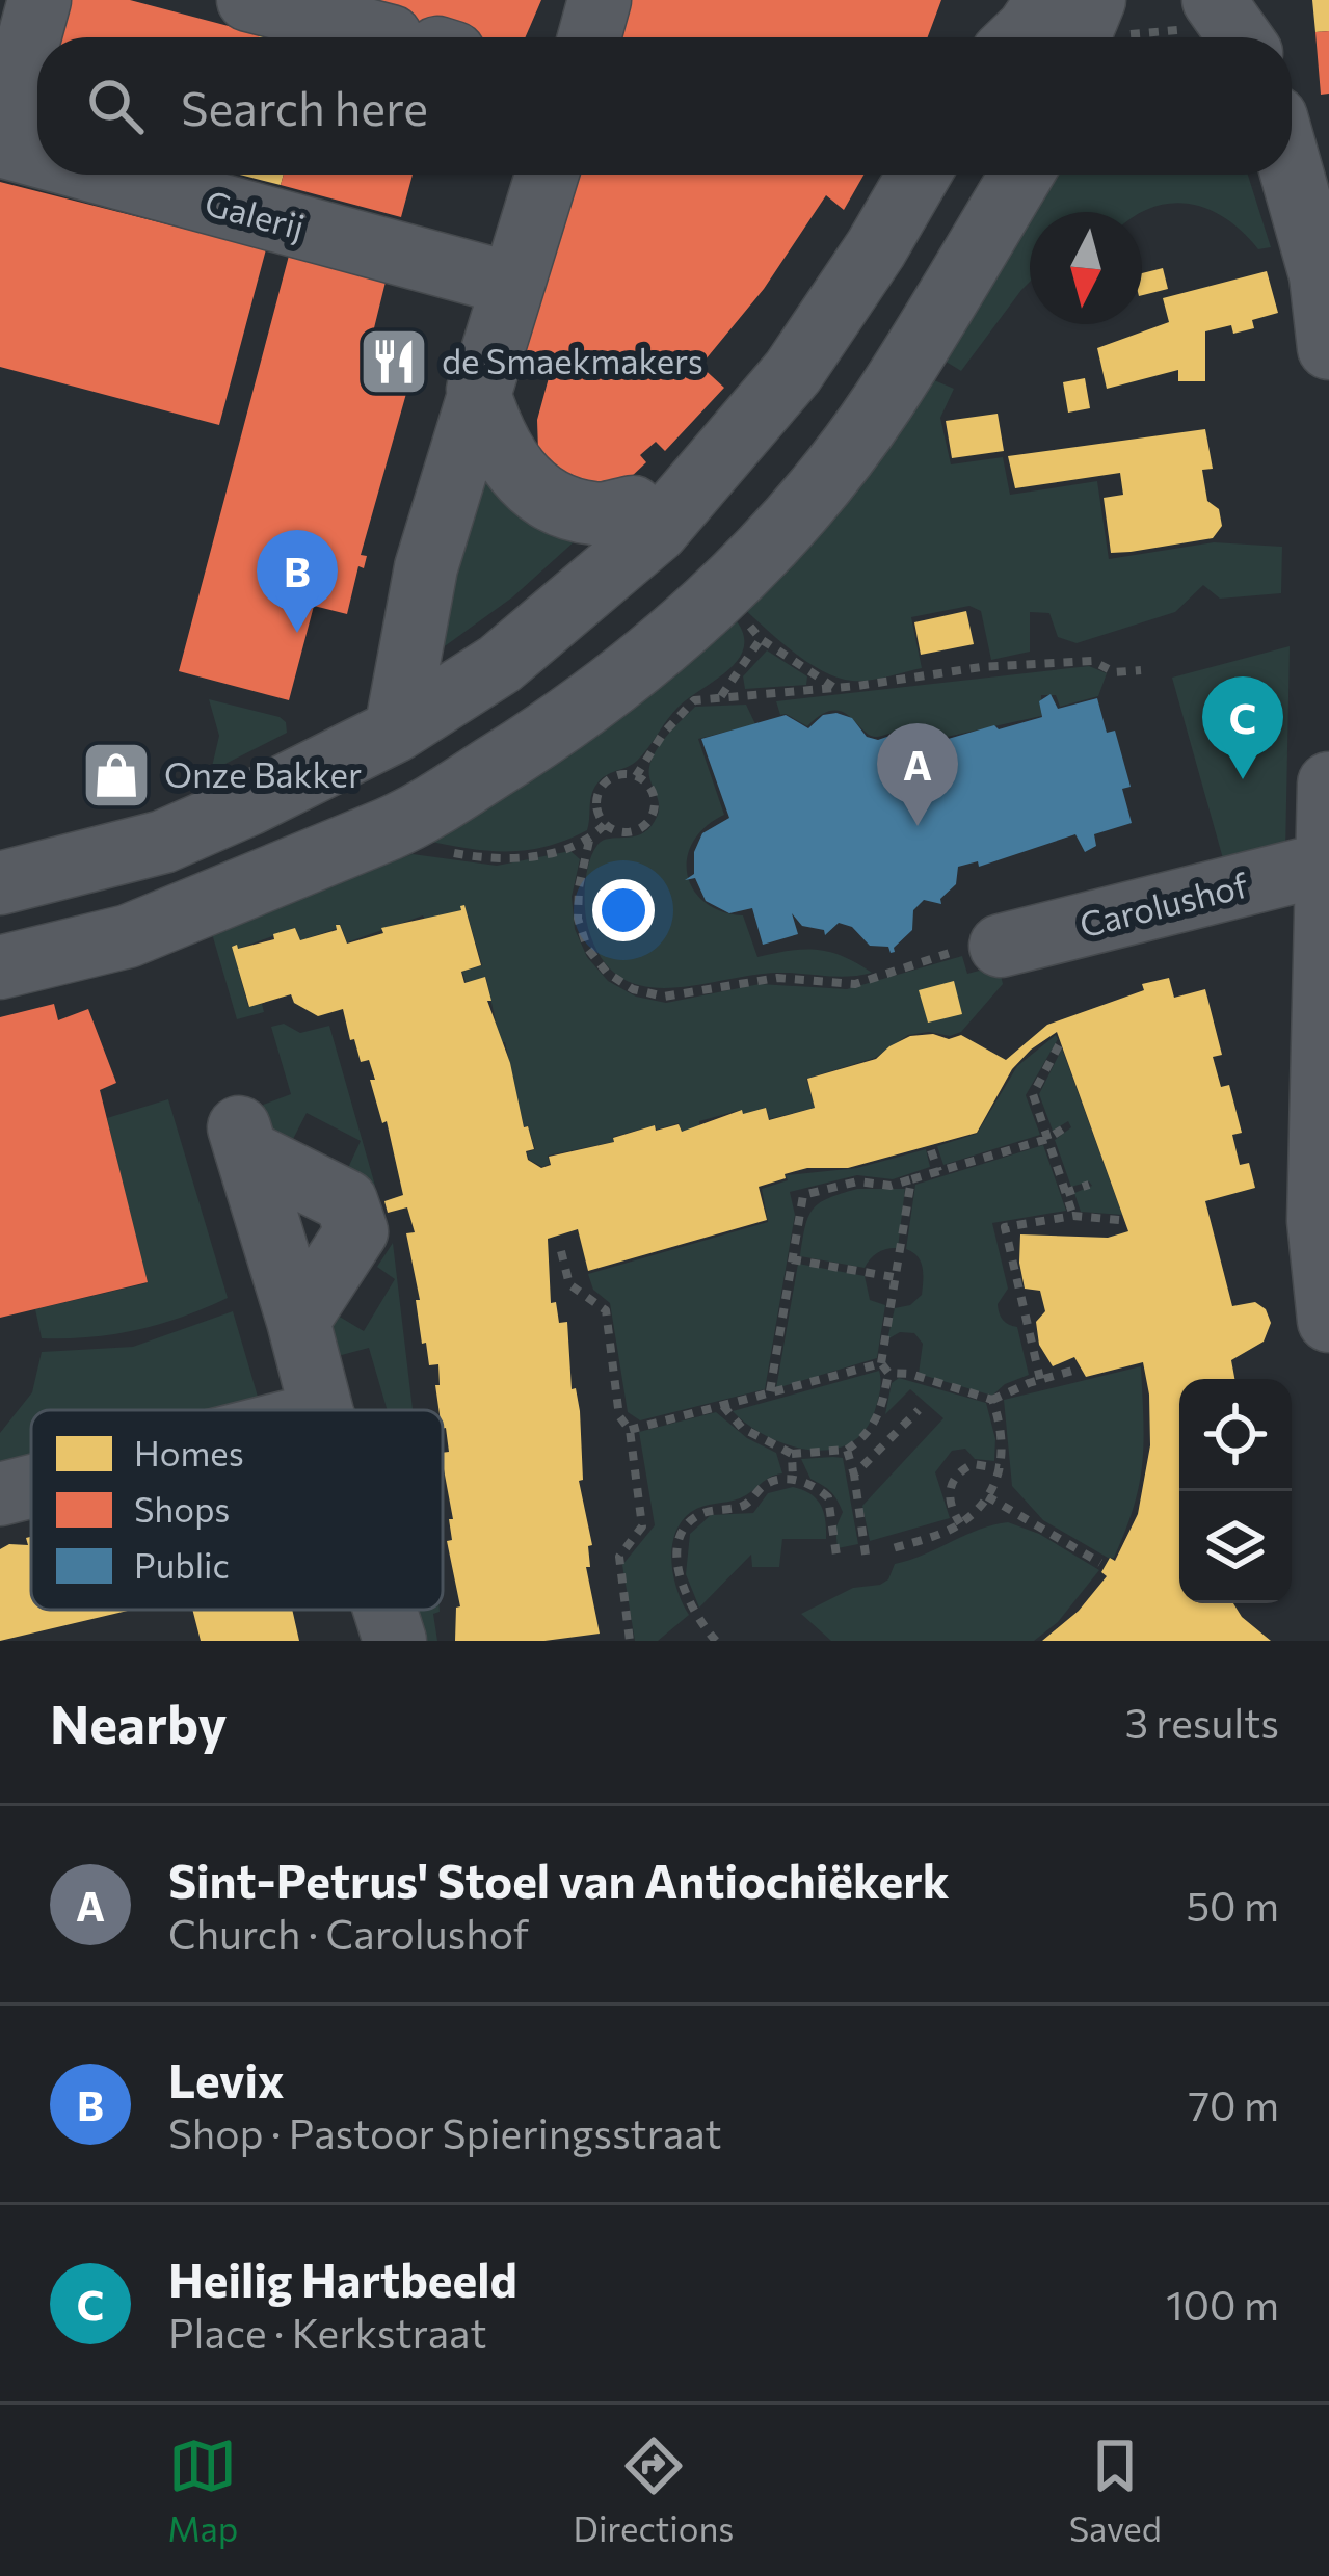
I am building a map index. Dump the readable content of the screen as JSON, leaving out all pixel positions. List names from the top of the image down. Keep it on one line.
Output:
{"streets":{"street":["Galerij","Carolushof"]},"places":{"restaurant":["de Smaekmakers"],"shop":["Onze Bakker"]},"legend":["Homes","Shops","Public"],"north":"bottom","page":{"search":"Search here","pins":["B","C","A"],"heading":["Nearby","3 results"],"list":[{"mark":"A","name":"Sint-Petrus' Stoel van Antiochiëkerk","note":"Church · Carolushof","value":"50 m"},{"mark":"B","name":"Levix","note":"Shop · Pastoor Spieringsstraat","value":"70 m"},{"mark":"C","name":"Heilig Hartbeeld","note":"Place · Kerkstraat","value":"100 m"}],"nav":["Map","Directions","Saved"]}}
